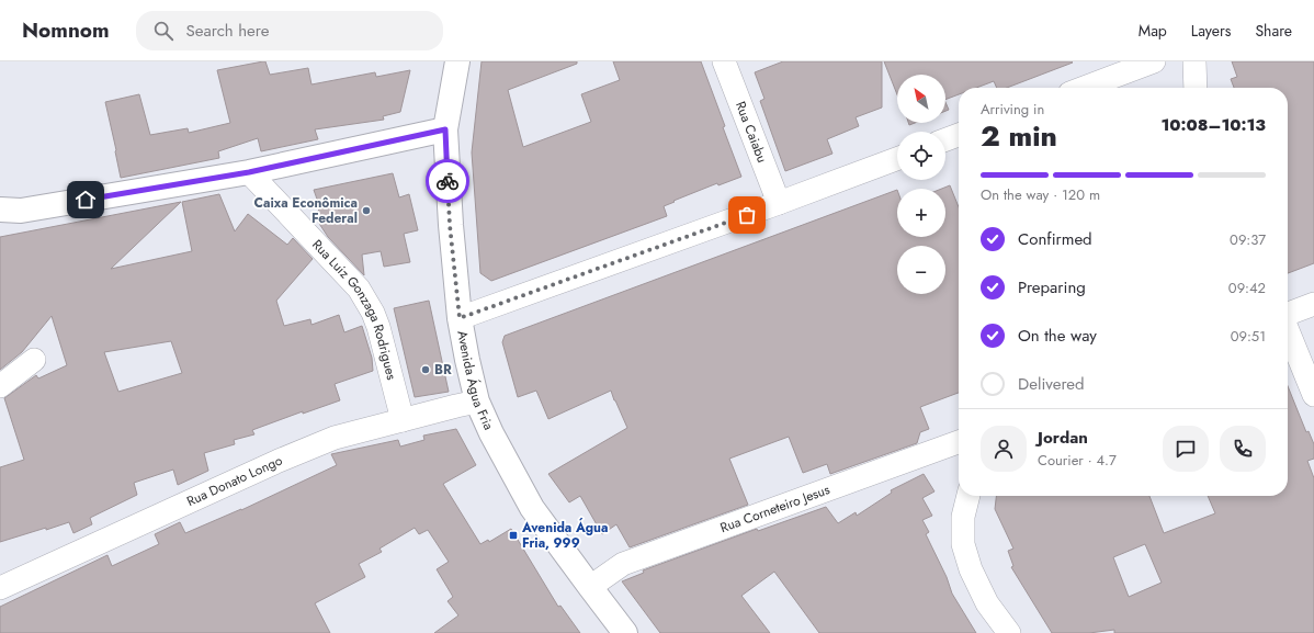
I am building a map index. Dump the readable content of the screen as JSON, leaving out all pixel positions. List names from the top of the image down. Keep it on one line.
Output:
{"streets":{"main road":["Avenida Água Fria"],"street":["Rua Caiabu","Rua Luiz Gonzaga Rodrigues","Rua Donato Longo","Rua Corneteiro Jesus"]},"crossings":[["Rua Luiz Gonzaga Rodrigues","Rua Donato Longo"],["Avenida Água Fria","Rua Donato Longo"],["Avenida Água Fria","Rua Corneteiro Jesus"]],"places":{"other":["Caixa Econômica Federal","BR"],"transit":["Avenida Água Fria, 999"]},"north":"top left","page":{"header":"Nomnom","search":"Search here","nav":["Map","Layers","Share"],"map_buttons":["+","−"],"heading":["2 min","Arriving in","10:08–10:13"],"panel":["Jordan","Courier · 4.7"],"bar":"On the way · 120 m","list":[["Confirmed","09:37"],["Preparing","09:42"],["On the way","09:51"],"Delivered"]}}
